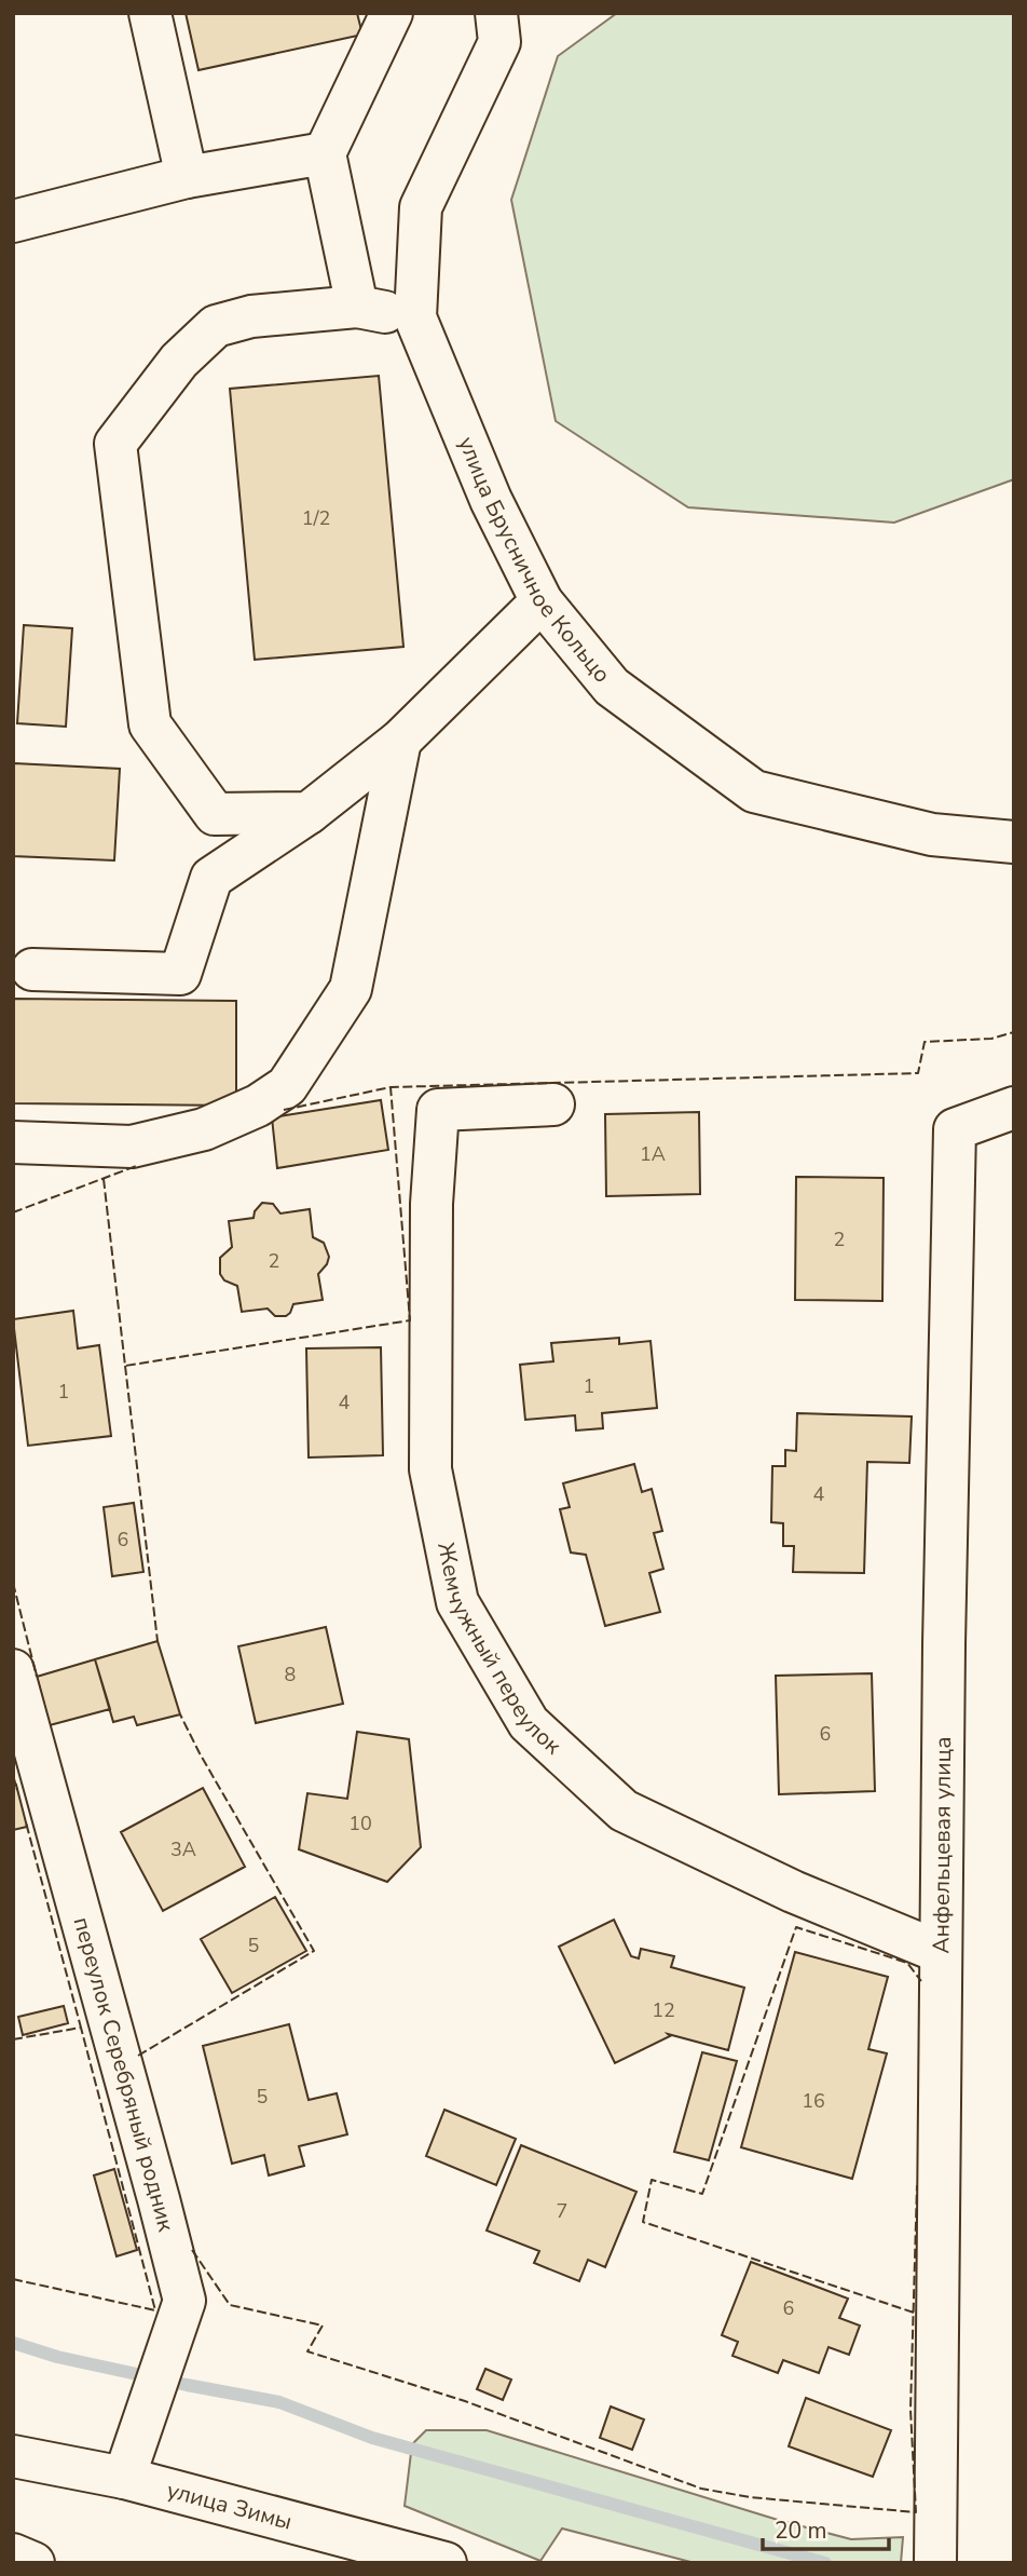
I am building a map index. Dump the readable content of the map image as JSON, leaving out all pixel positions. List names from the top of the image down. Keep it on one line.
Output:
{"streets":{"street":["улица Брусничное Кольцо","Жемчужный переулок","Анфельцевая улица","переулок Серебряный родник","улица Зимы"]},"crossings":[["Жемчужный переулок","Анфельцевая улица"],["переулок Серебряный родник","улица Зимы"]],"house_numbers":["1/2","1А","2","2","1","1","4","4","6","8","6","10","3А","5","12","5","16","7","6"],"scale_bar":"20 m"}
